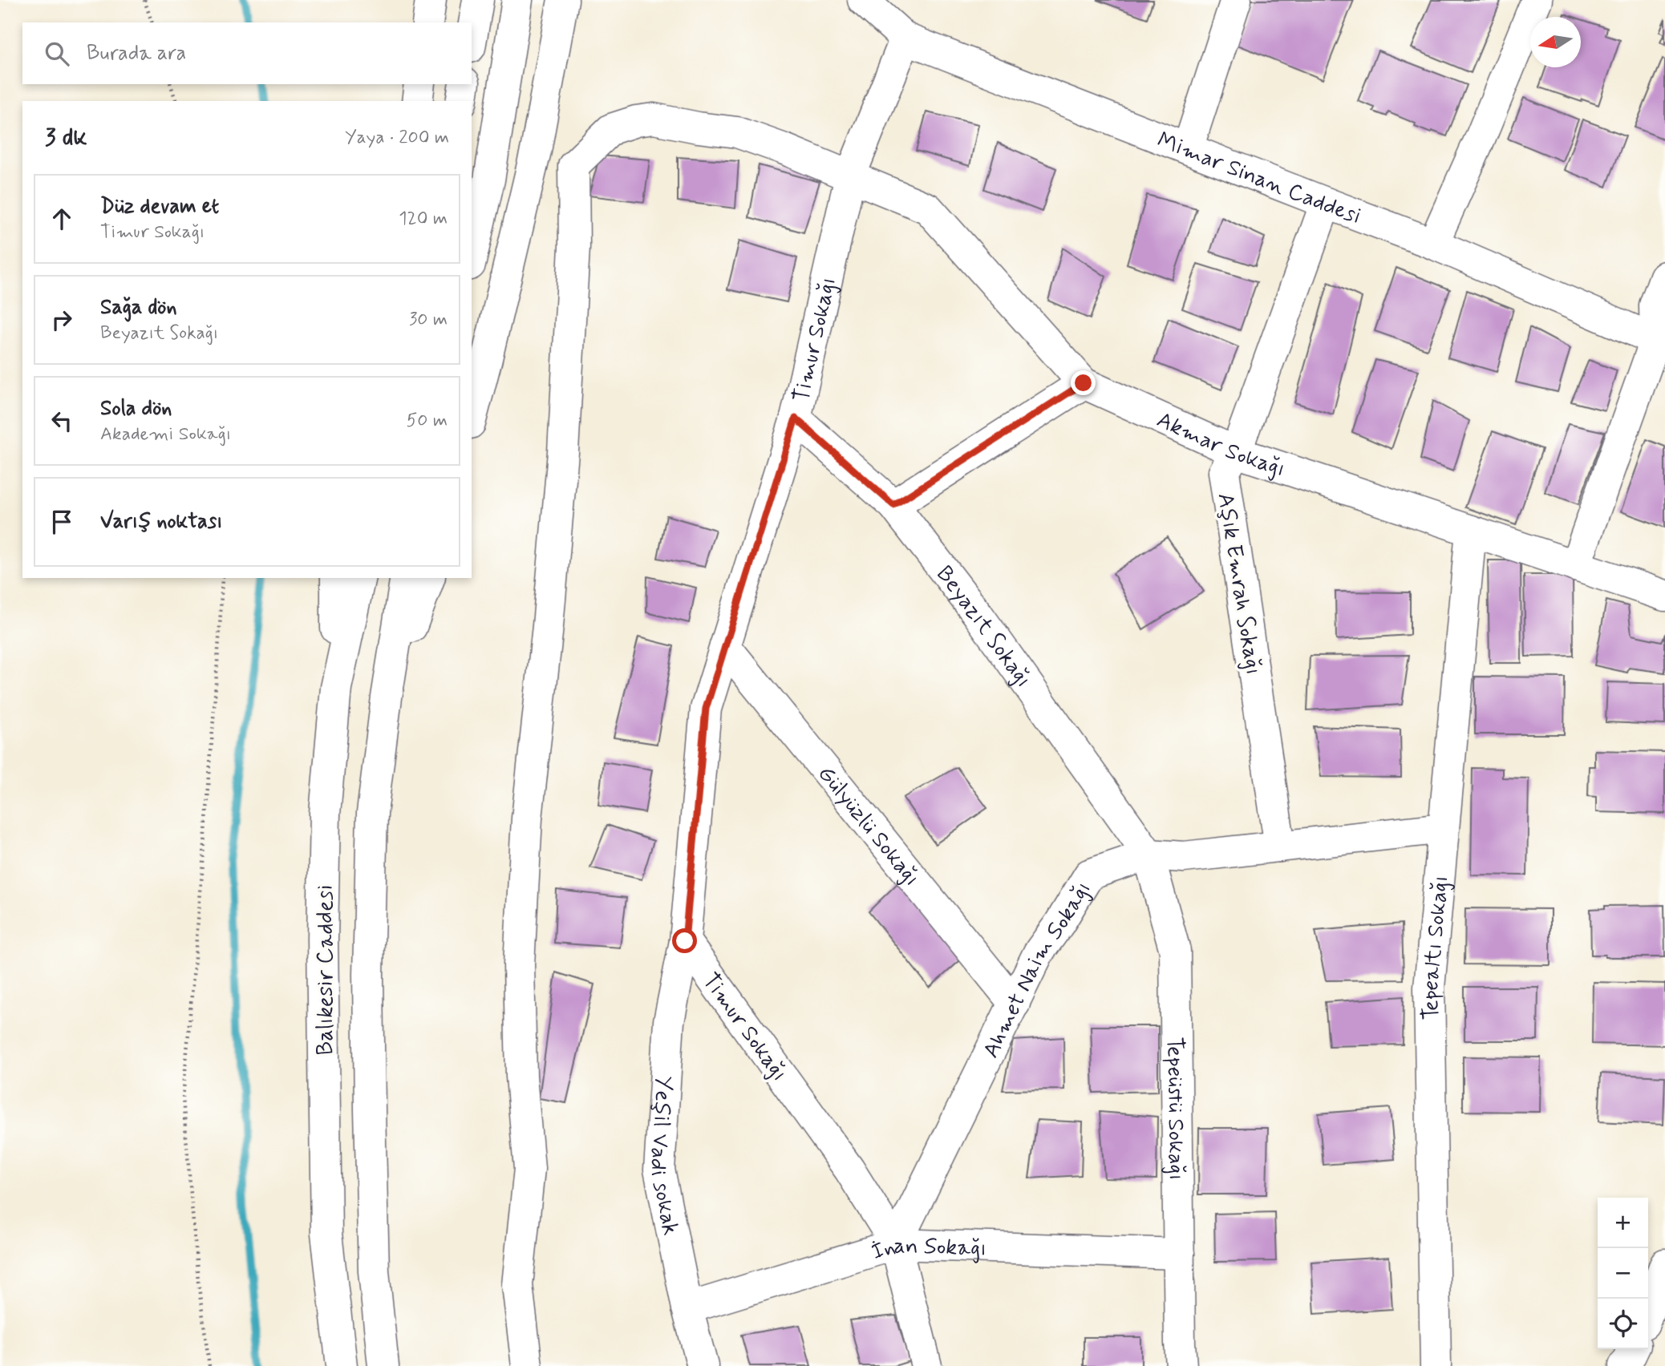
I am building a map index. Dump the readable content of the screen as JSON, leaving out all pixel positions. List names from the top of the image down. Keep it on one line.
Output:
{"streets":{"street":["Mimar Sinan Caddesi","Timur Sokağı","Akmar Sokağı","Aşık Emrah Sokağı","Beyazıt Sokağı","Gülyüzlü Sokağı","Tepealtı Sokağı","Balıkesir Caddesi","Ahmet Naim Sokağı","Tepeüstü Sokağı","Yeşil Vadi sokak","İnan Sokağı"]},"crossings":[["Mimar Sinan Caddesi","Timur Sokağı"],["Mimar Sinan Caddesi","Aşık Emrah Sokağı"],["Timur Sokağı","Akmar Sokağı"],["Timur Sokağı","Beyazıt Sokağı"],["Timur Sokağı","Gülyüzlü Sokağı"],["Timur Sokağı","Ahmet Naim Sokağı"],["Timur Sokağı","Yeşil Vadi sokak"],["Timur Sokağı","İnan Sokağı"],["Akmar Sokağı","Aşık Emrah Sokağı"],["Akmar Sokağı","Tepealtı Sokağı"],["Aşık Emrah Sokağı","Ahmet Naim Sokağı"],["Beyazıt Sokağı","Ahmet Naim Sokağı"],["Beyazıt Sokağı","Tepeüstü Sokağı"],["Gülyüzlü Sokağı","Ahmet Naim Sokağı"],["Tepealtı Sokağı","Ahmet Naim Sokağı"],["Ahmet Naim Sokağı","Tepeüstü Sokağı"],["Ahmet Naim Sokağı","İnan Sokağı"],["Tepeüstü Sokağı","İnan Sokağı"],["Yeşil Vadi sokak","İnan Sokağı"]],"north":"left","page":{"search":"Burada ara","heading":["3 dk","Yaya · 200 m"],"list":[["Düz devam et","Timur Sokağı","120 m"],["Sağa dön","Beyazıt Sokağı","30 m"],["Sola dön","Akademi Sokağı","50 m"],"Varış noktası"],"map_buttons":["+","−"]}}
